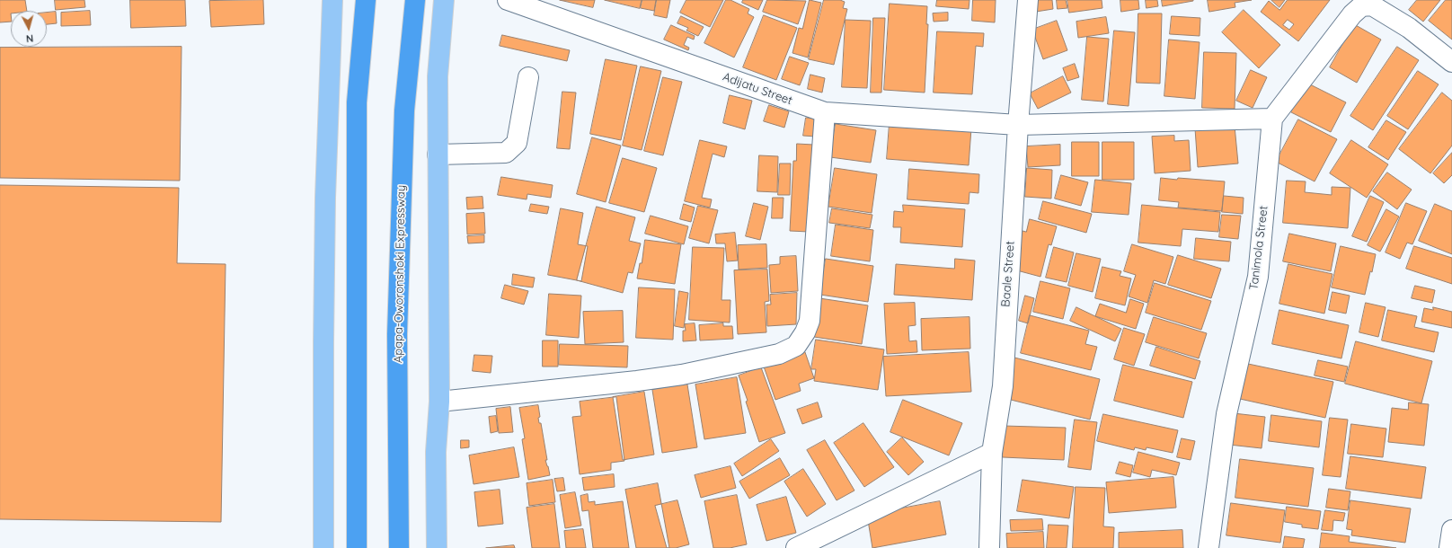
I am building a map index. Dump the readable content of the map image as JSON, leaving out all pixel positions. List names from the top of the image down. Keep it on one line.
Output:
{"streets":{"highway":["Apapa-Oworonshoki Expressway"],"street":["Adijatu Street","Tanimola Street","Baale Street"]},"crossings":[["Adijatu Street","Tanimola Street"],["Adijatu Street","Baale Street"]],"north":"bottom"}
